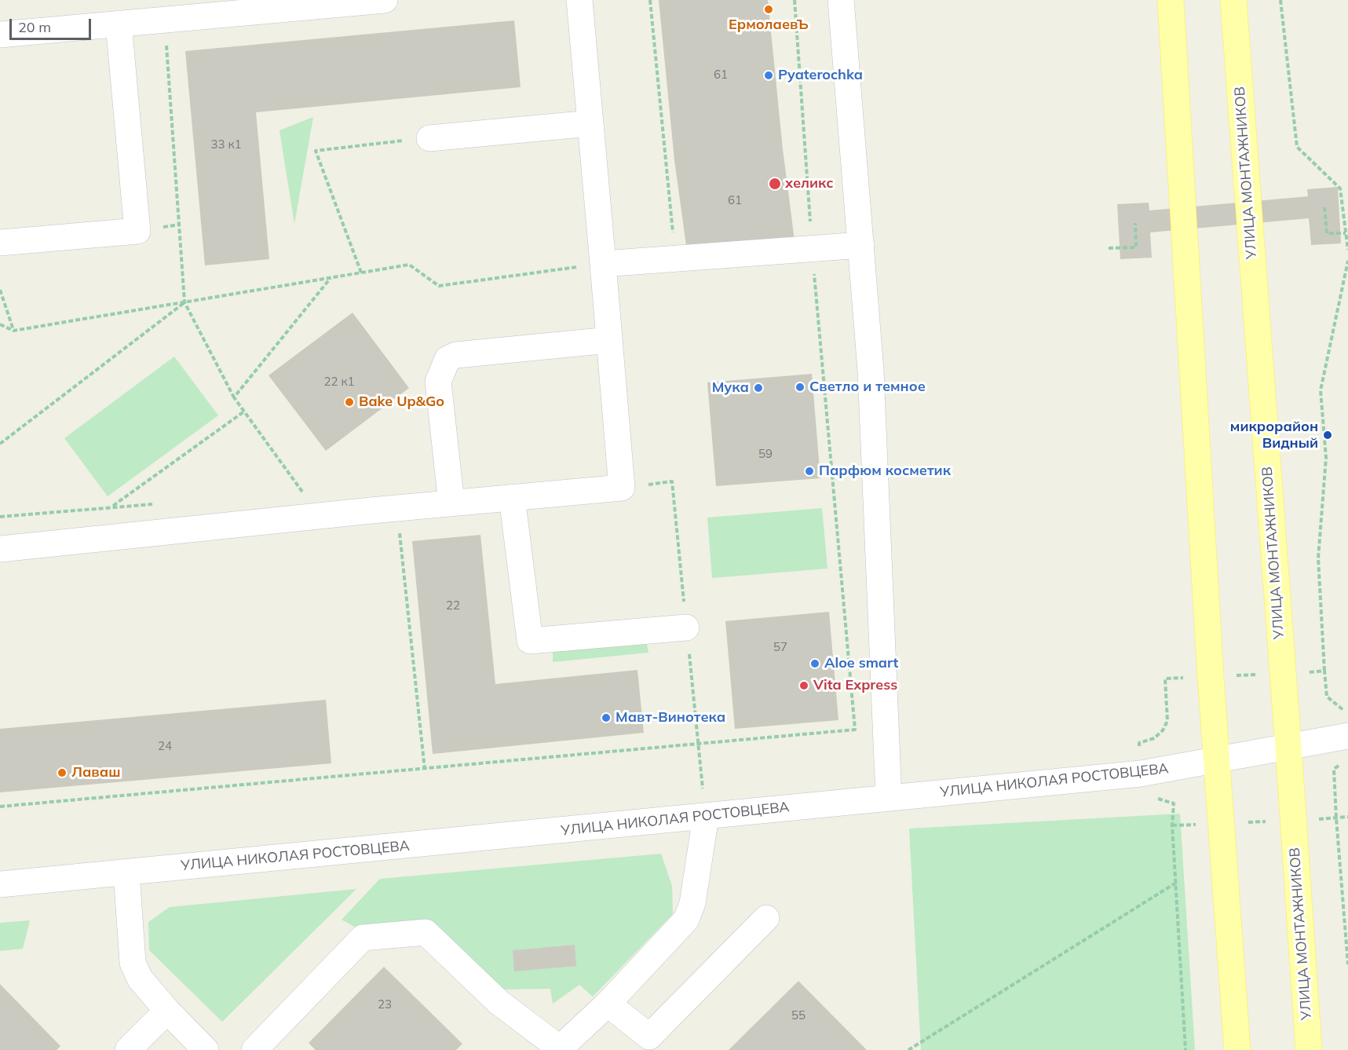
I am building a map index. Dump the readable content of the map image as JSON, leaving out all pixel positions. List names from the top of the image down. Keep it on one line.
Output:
{"streets":{"main road":["УЛИЦА МОНТАЖНИКОВ"],"street":["УЛИЦА НИКОЛАЯ РОСТОВЦЕВА"]},"crossings":[["УЛИЦА МОНТАЖНИКОВ","УЛИЦА НИКОЛАЯ РОСТОВЦЕВА"]],"places":["ЕрмолаевЪ","Pyaterochka","хеликс","Светло и темное","Мука","Bake Up&Go","микрорайон Видный","Парфюм косметик","Aloe smart","Vita Express","Мавт-Винотека","Лаваш"],"house_numbers":["61","33 к1","61","22 к1","59","22","57","24","23","55"],"scale_bar":"20 m"}
